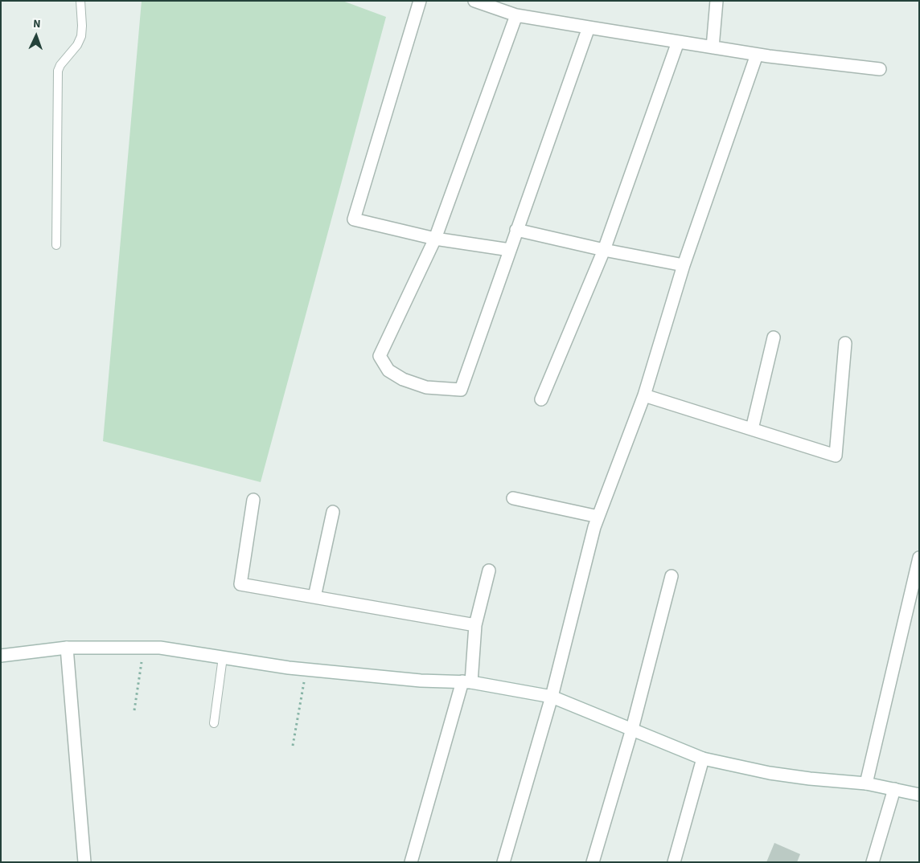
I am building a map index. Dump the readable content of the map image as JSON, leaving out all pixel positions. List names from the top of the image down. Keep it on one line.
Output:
{"north":"top"}
